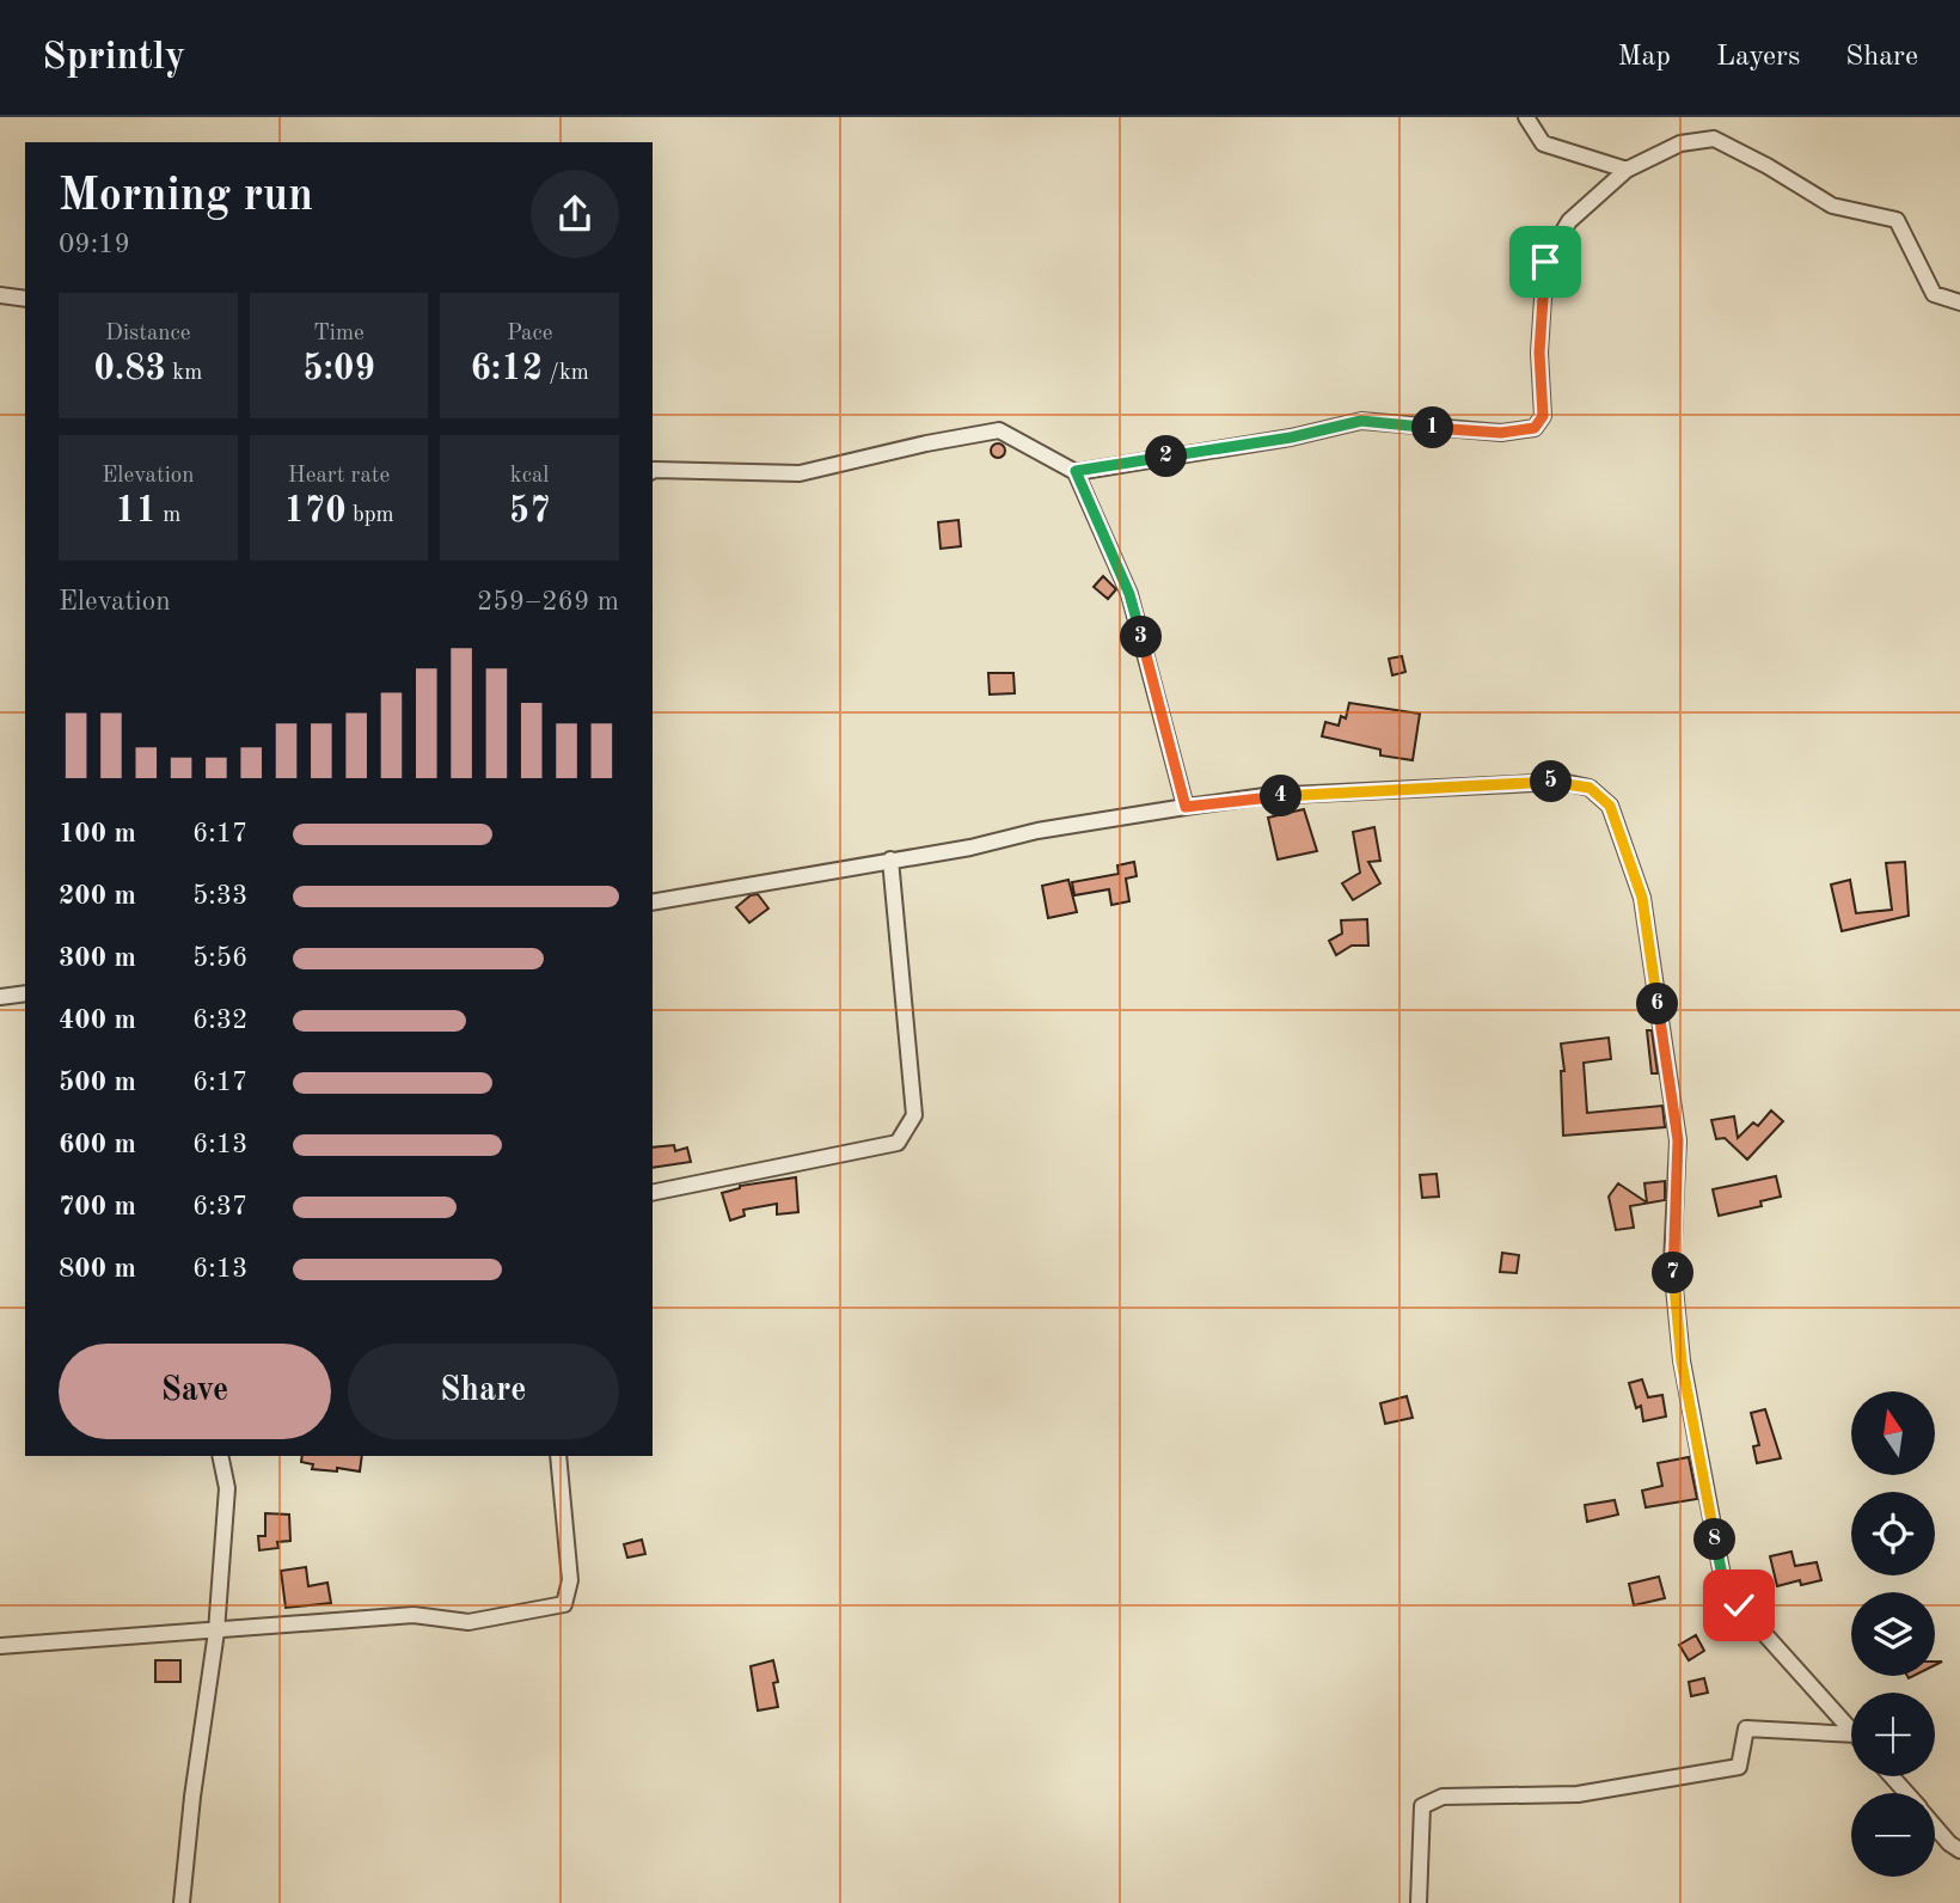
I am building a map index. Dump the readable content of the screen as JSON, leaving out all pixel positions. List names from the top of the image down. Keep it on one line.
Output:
{"north":"top","page":{"header":"Sprintly","nav":["Map","Layers","Share"],"heading":["Morning run","09:19"],"stats":[["Distance","0.83 km"],["Time","5:09"],["Pace","6:12 /km"],["Elevation","11 m"],["Heart rate","170 bpm"],["kcal","57"]],"pins":["1","2","3","5","4","6","7","8"],"chart":["Elevation","259–269 m"],"list":[{"name":"100 m","note":"6:17"},{"name":"200 m","note":"5:33"},{"name":"300 m","note":"5:56"},{"name":"400 m","note":"6:32"},{"name":"500 m","note":"6:17"},{"name":"600 m","note":"6:13"},{"name":"700 m","note":"6:37"},{"name":"800 m","note":"6:13"}],"buttons":["Save","Share"],"map_buttons":["+","−"]}}
